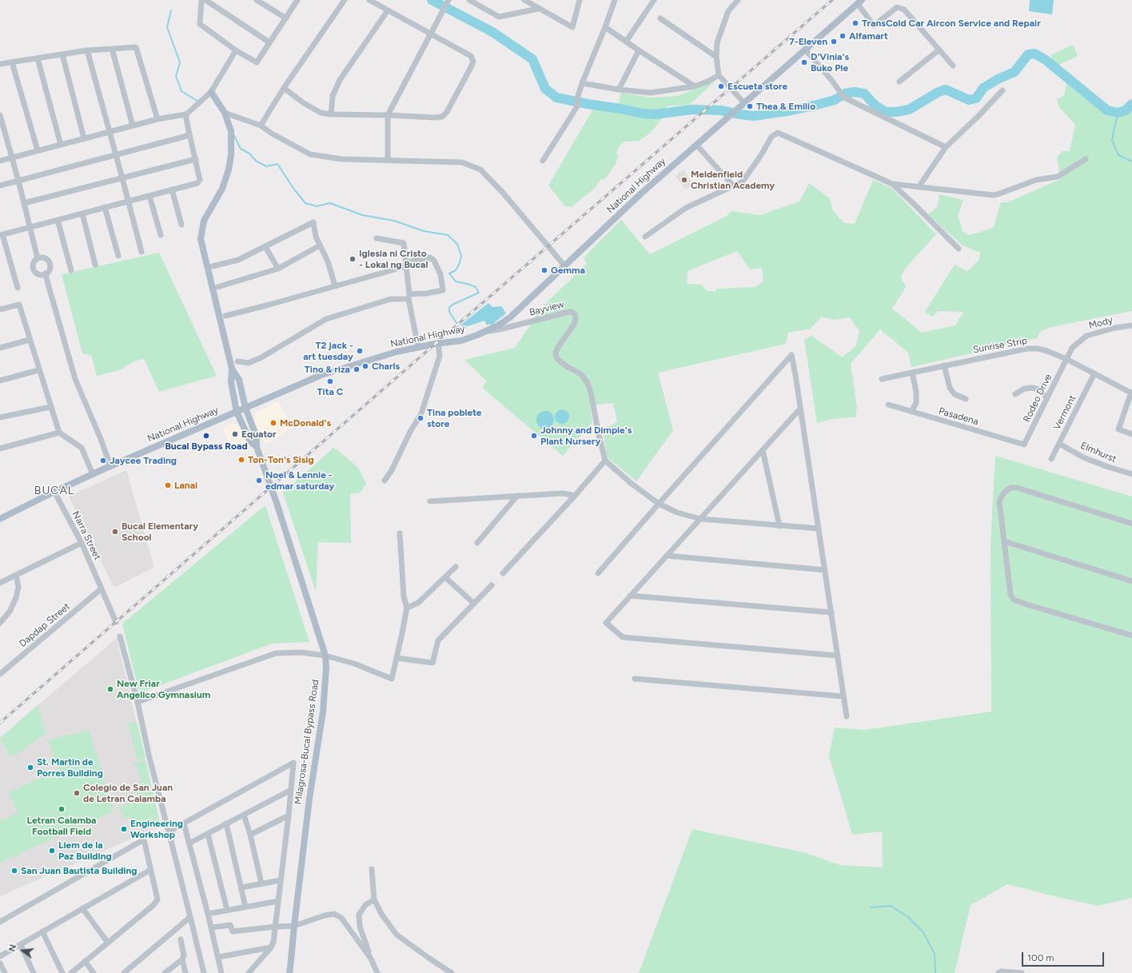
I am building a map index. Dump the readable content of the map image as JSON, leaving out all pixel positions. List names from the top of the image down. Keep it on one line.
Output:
{"streets":{"main road":["National Highway","Milagrosa-Bucal Bypass Road"],"street":["Bayview","Mody","Sunrise Strip","Rodeo Drive","Vermont","Pasadena","Elmhurst","Narra Street","Dapdap Street"]},"crossings":[["National Highway","Bayview"],["National Highway","Narra Street"],["National Highway","Milagrosa-Bucal Bypass Road"],["Mody","Sunrise Strip"],["Mody","Rodeo Drive"],["Sunrise Strip","Rodeo Drive"],["Sunrise Strip","Vermont"],["Rodeo Drive","Pasadena"],["Vermont","Elmhurst"],["Narra Street","Dapdap Street"]],"districts":["BUCAL"],"places":["TransCold Car Aircon Service and Repair","Alfamart","7-Eleven","D'Vinia's Buko Pie","Escueta store","Thea & Emilio","Meldenfield Christian Academy","Iglesia ni Cristo - Lokal ng Bucal","Gemma","T2 jack - art tuesday","Charls","Tino & riza","Tita C","Tina poblete store","McDonald's","Equator","Bucal Bypass Road","Johnny and Dimple's Plant Nursery","Ton-Ton's Sisig","Jaycee Trading","Noel & Lennie - edmar saturday","Lanai","Bucal Elementary School","New Friar Angelico Gymnasium","St. Martin de Porres Building","Colegio de San Juan de Letran Calamba","Letran Calamba Football Field","Engineering Workshop","Liem de la Paz Building","San Juan Bautista Building"],"scale_bar":"100 m","north":"left"}
